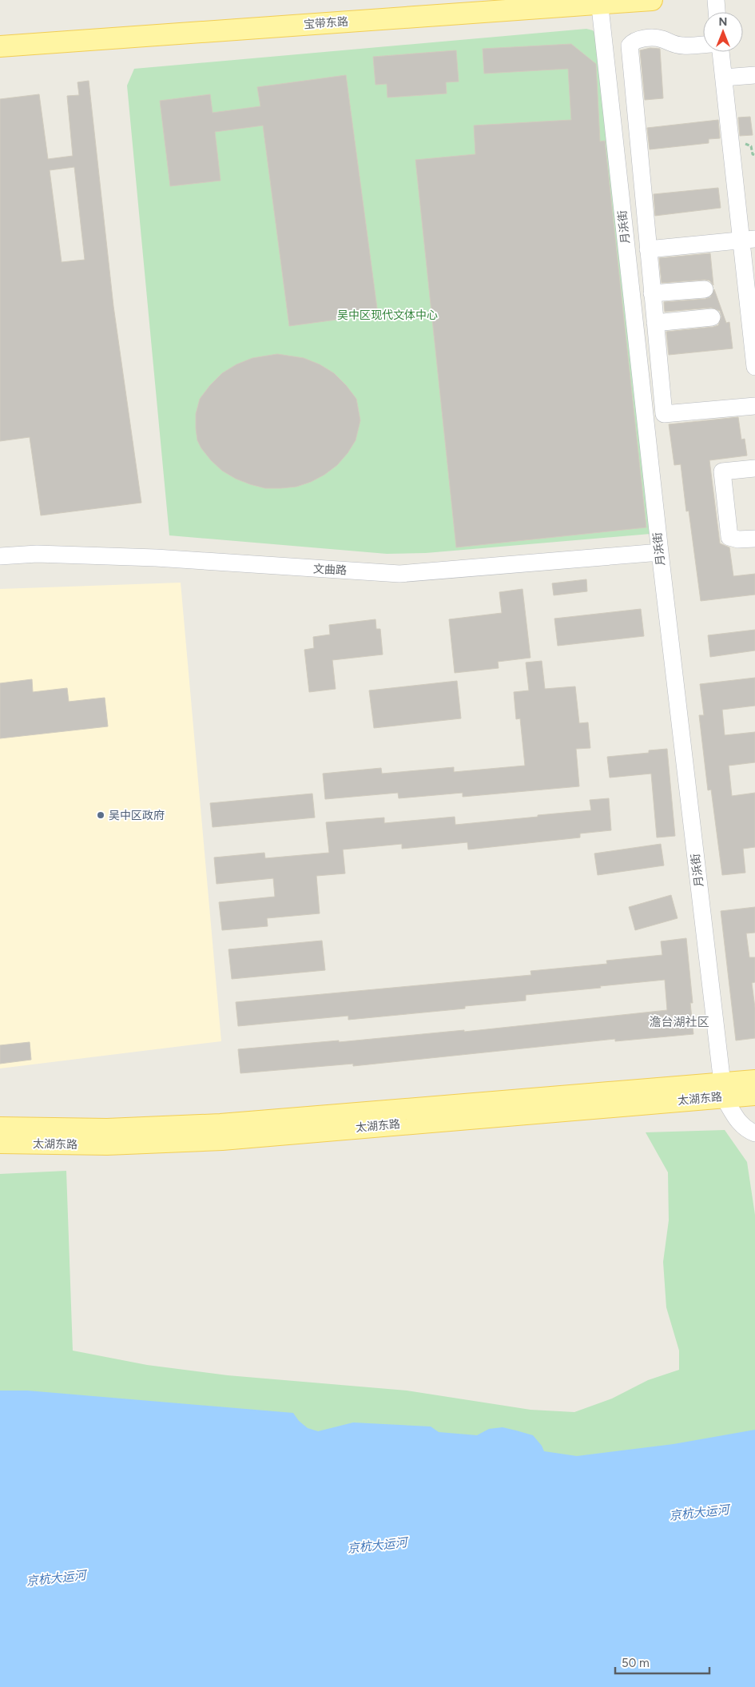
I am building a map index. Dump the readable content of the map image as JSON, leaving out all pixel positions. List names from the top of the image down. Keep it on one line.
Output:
{"streets":{"main road":["宝带东路","太湖东路"],"street":["月浜街","文曲路"]},"crossings":[["宝带东路","月浜街"],["月浜街","文曲路"],["月浜街","太湖东路"]],"districts":["澹台湖社区"],"water":["京杭大运河"],"parks":["吴中区现代文体中心"],"places":["吴中区政府"],"scale_bar":"50 m","north":"top"}
